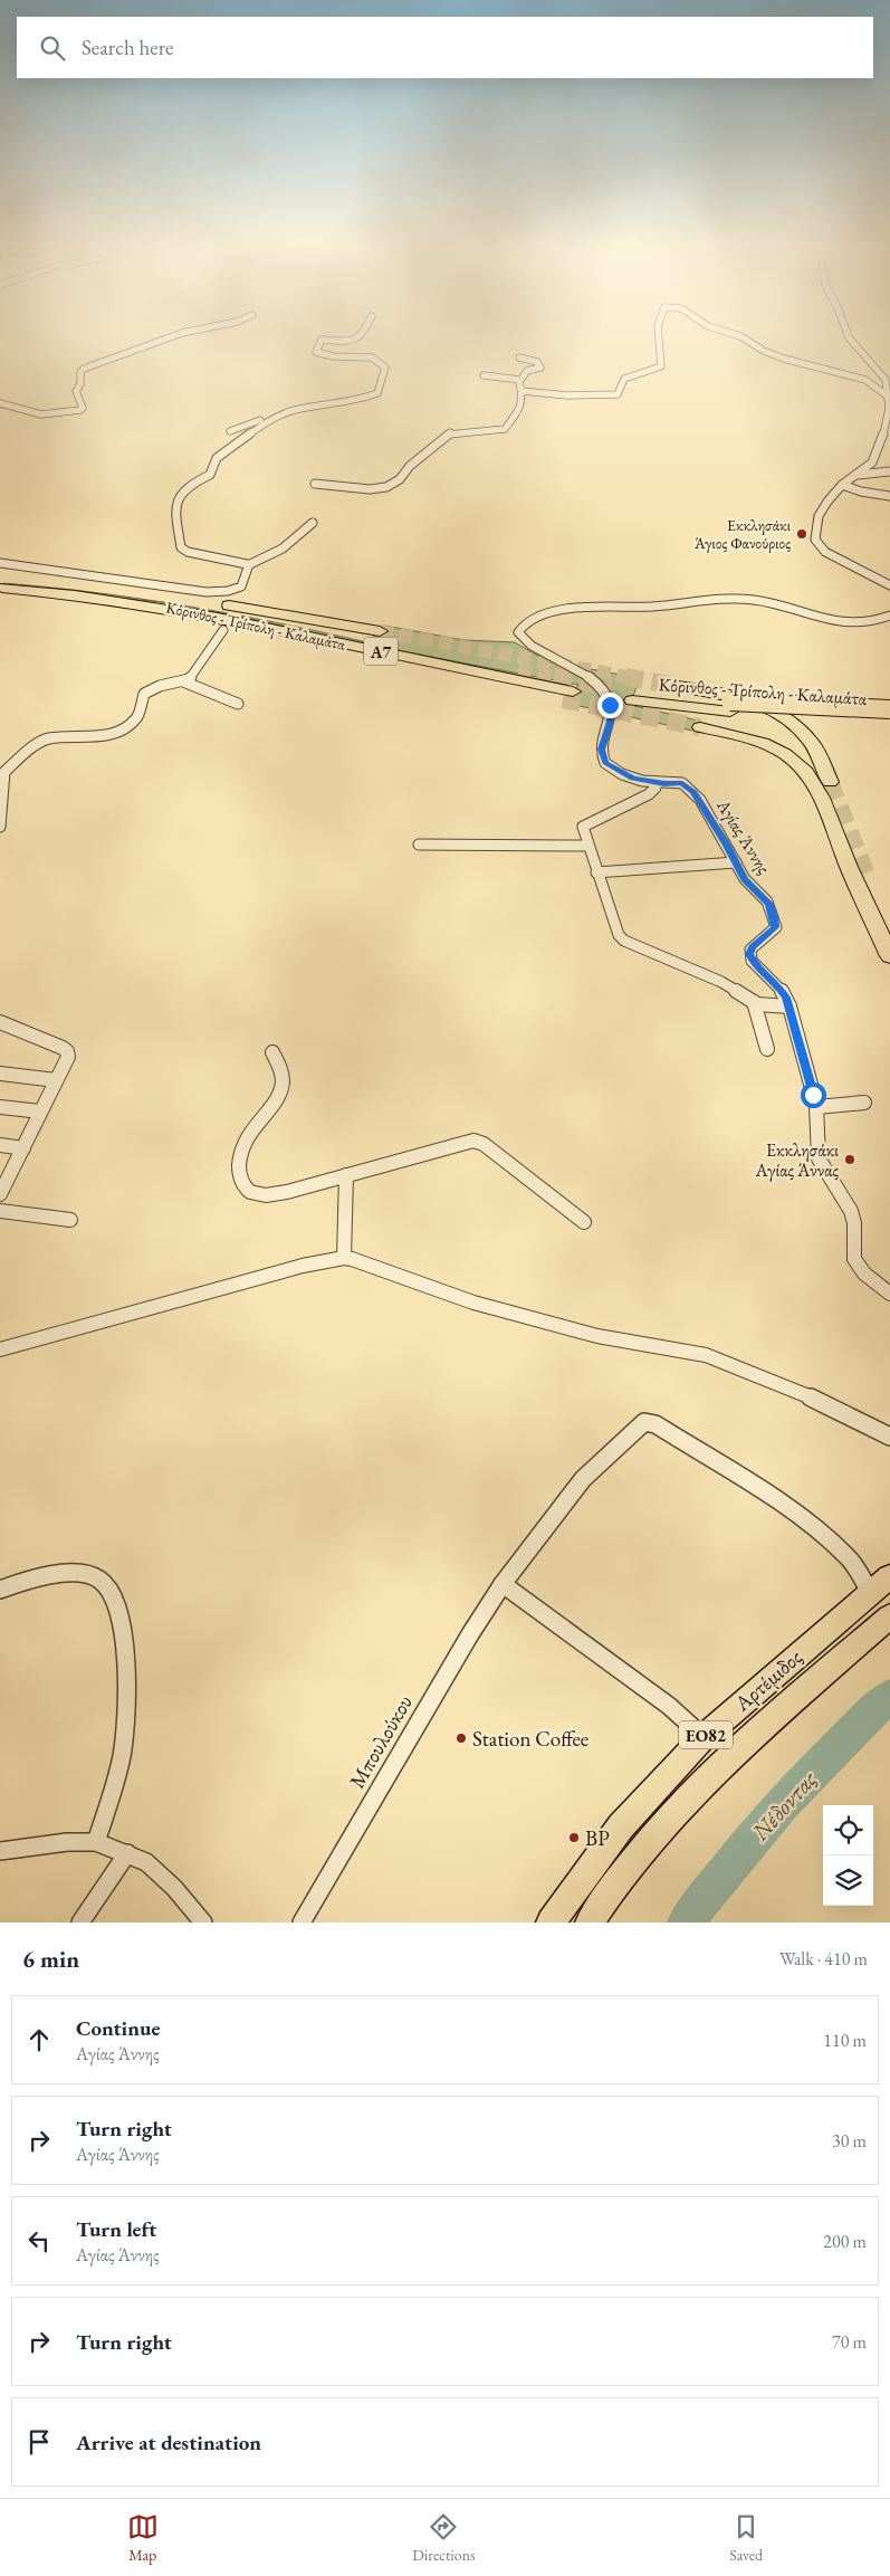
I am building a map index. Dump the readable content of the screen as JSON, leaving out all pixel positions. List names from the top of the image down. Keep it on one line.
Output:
{"streets":{"highway":["Κόρινθος - Τρίπολη - Καλαμάτα","Α7"],"main road":["Αρτέμιδος","ΕΟ82"],"street":["Αγίας Άννης","Μπουλούκου"]},"crossings":[["Αρτέμιδος","Μπουλούκου"]],"water":["Νέδoντας"],"places":["Εκκλησάκι Άγιος Φανούριος","Εκκλησάκι Αγίας Άννας","Station Coffee","BP"],"page":{"search":"Search here","heading":["6 min","Walk · 410 m"],"list":[["Continue","Αγίας Άννης","110 m"],["Turn right","Αγίας Άννης","30 m"],["Turn left","Αγίας Άννης","200 m"],["Turn right","70 m"],"Arrive at destination"],"nav":["Map","Directions","Saved"]}}
